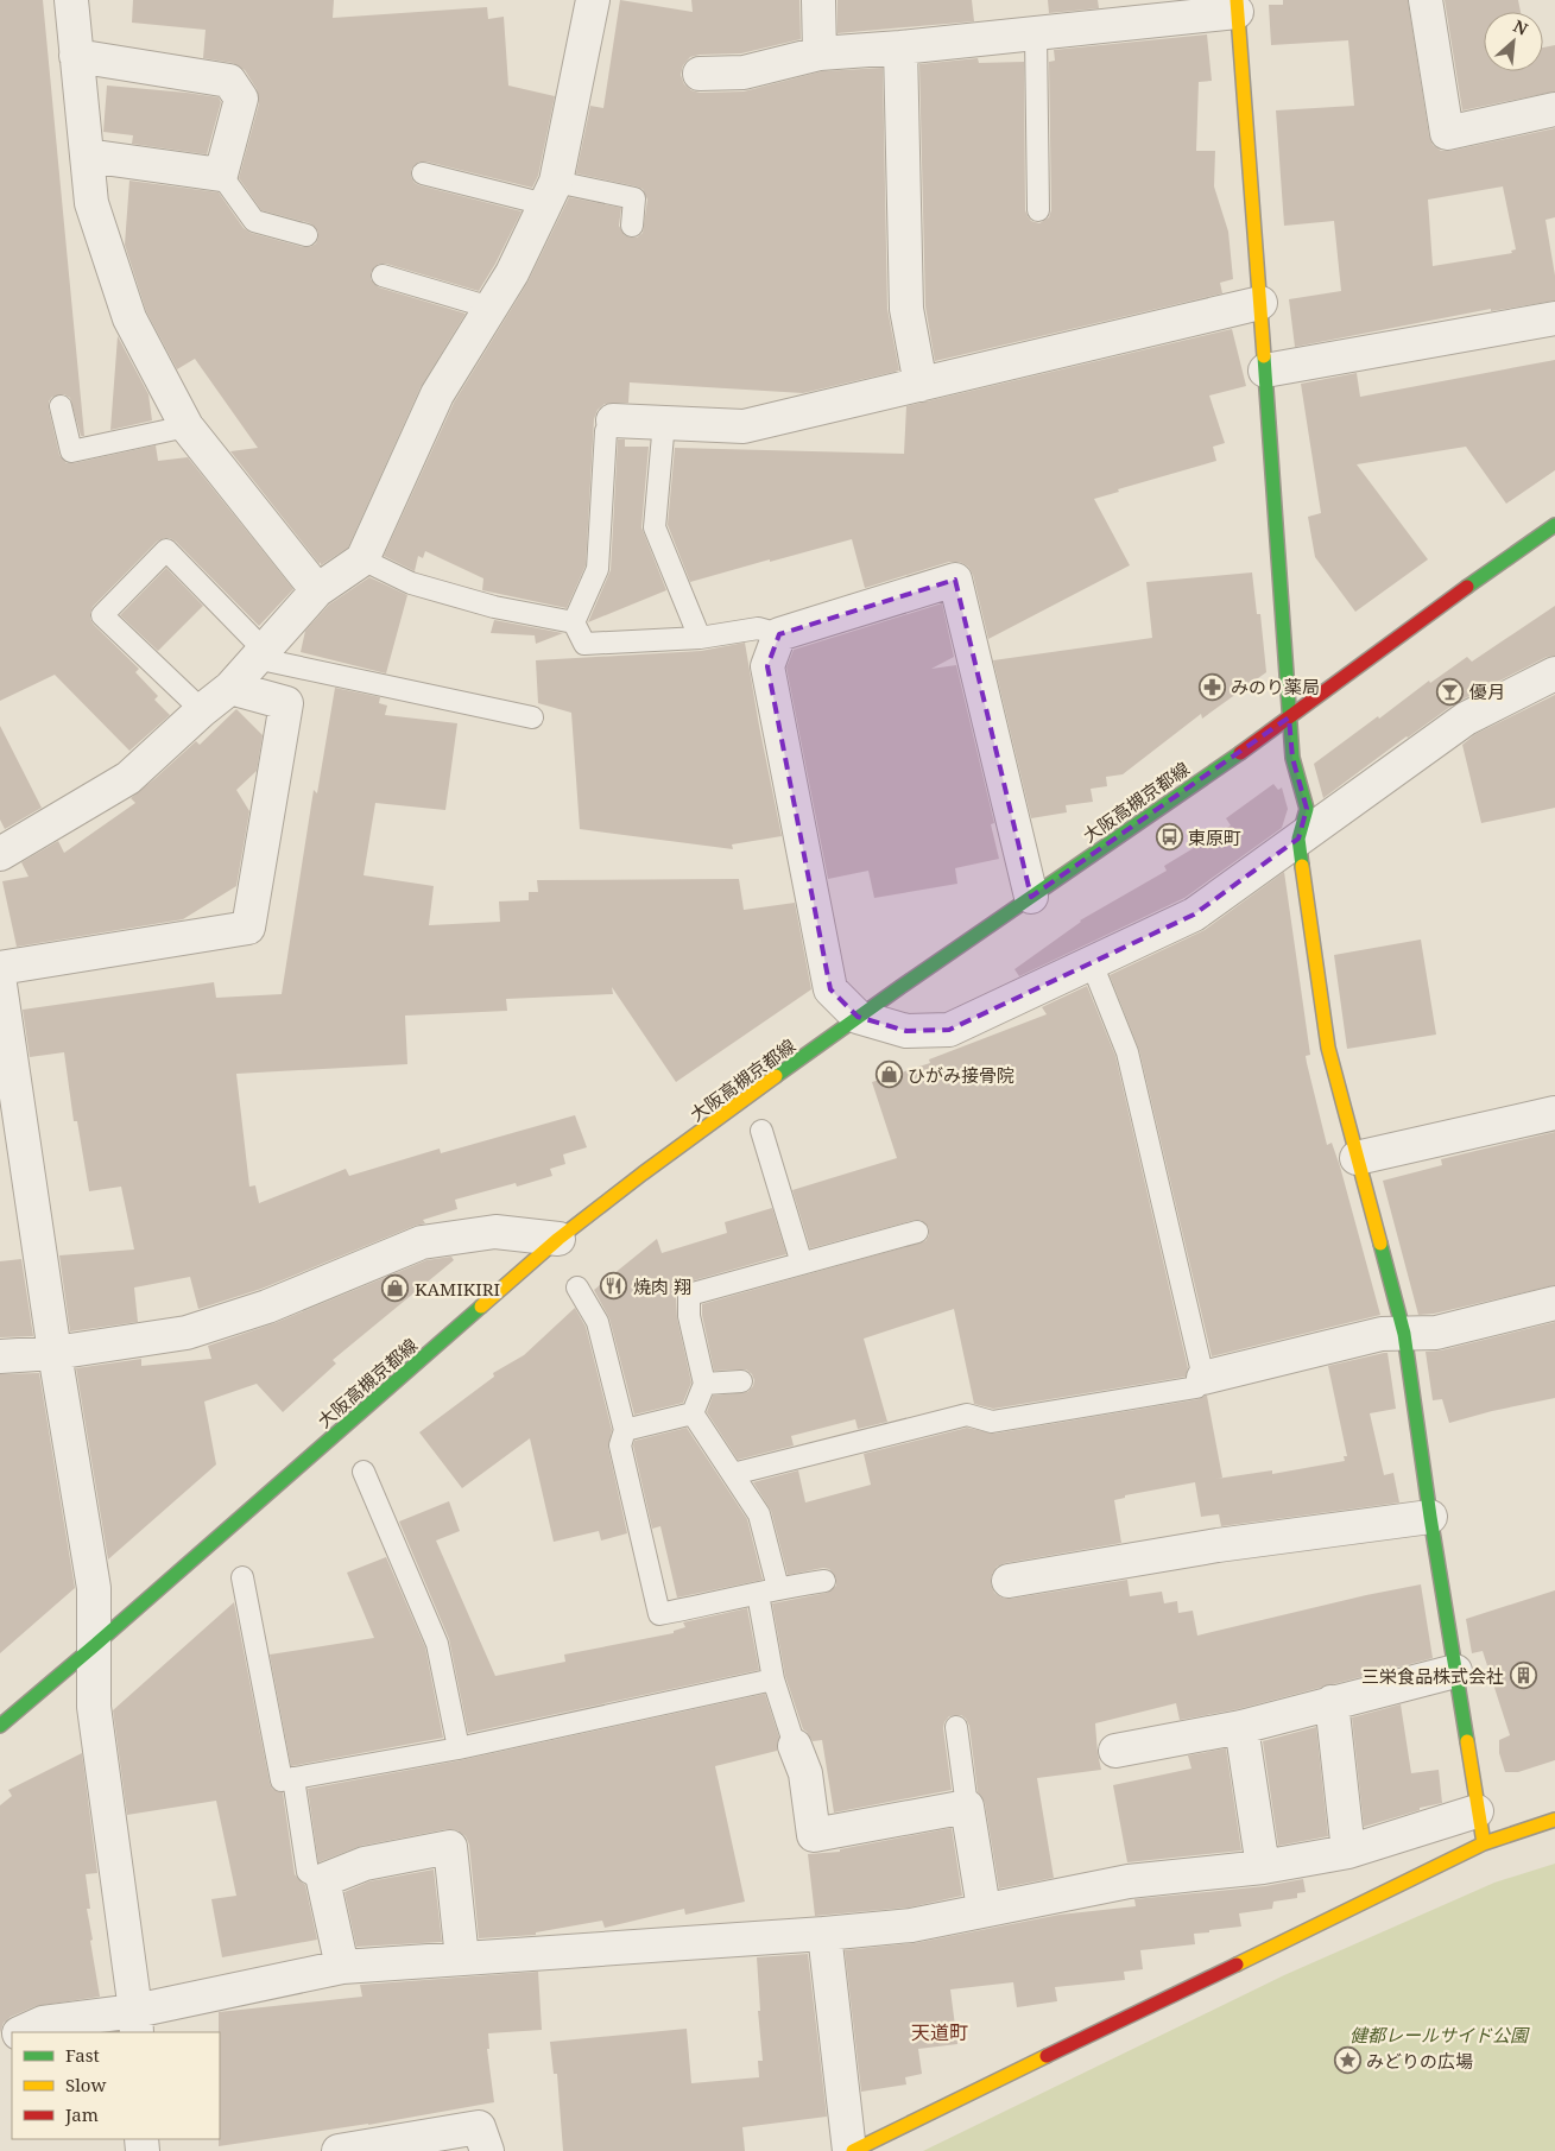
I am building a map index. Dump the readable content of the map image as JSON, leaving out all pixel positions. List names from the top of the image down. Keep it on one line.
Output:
{"streets":{"street":["大阪高槻京都線"]},"districts":["天道町"],"parks":["健都レールサイド公園"],"places":{"pharmacy":["みのり薬局"],"bar":["優月"],"bus stop":["東原町"],"shop":["ひがみ接骨院","KAMIKIRI"],"restaurant":["焼肉 翔"],"building":["三栄食品株式会社"],"place":["みどりの広場"]},"legend":["Fast","Slow","Jam"],"north":"top right"}
